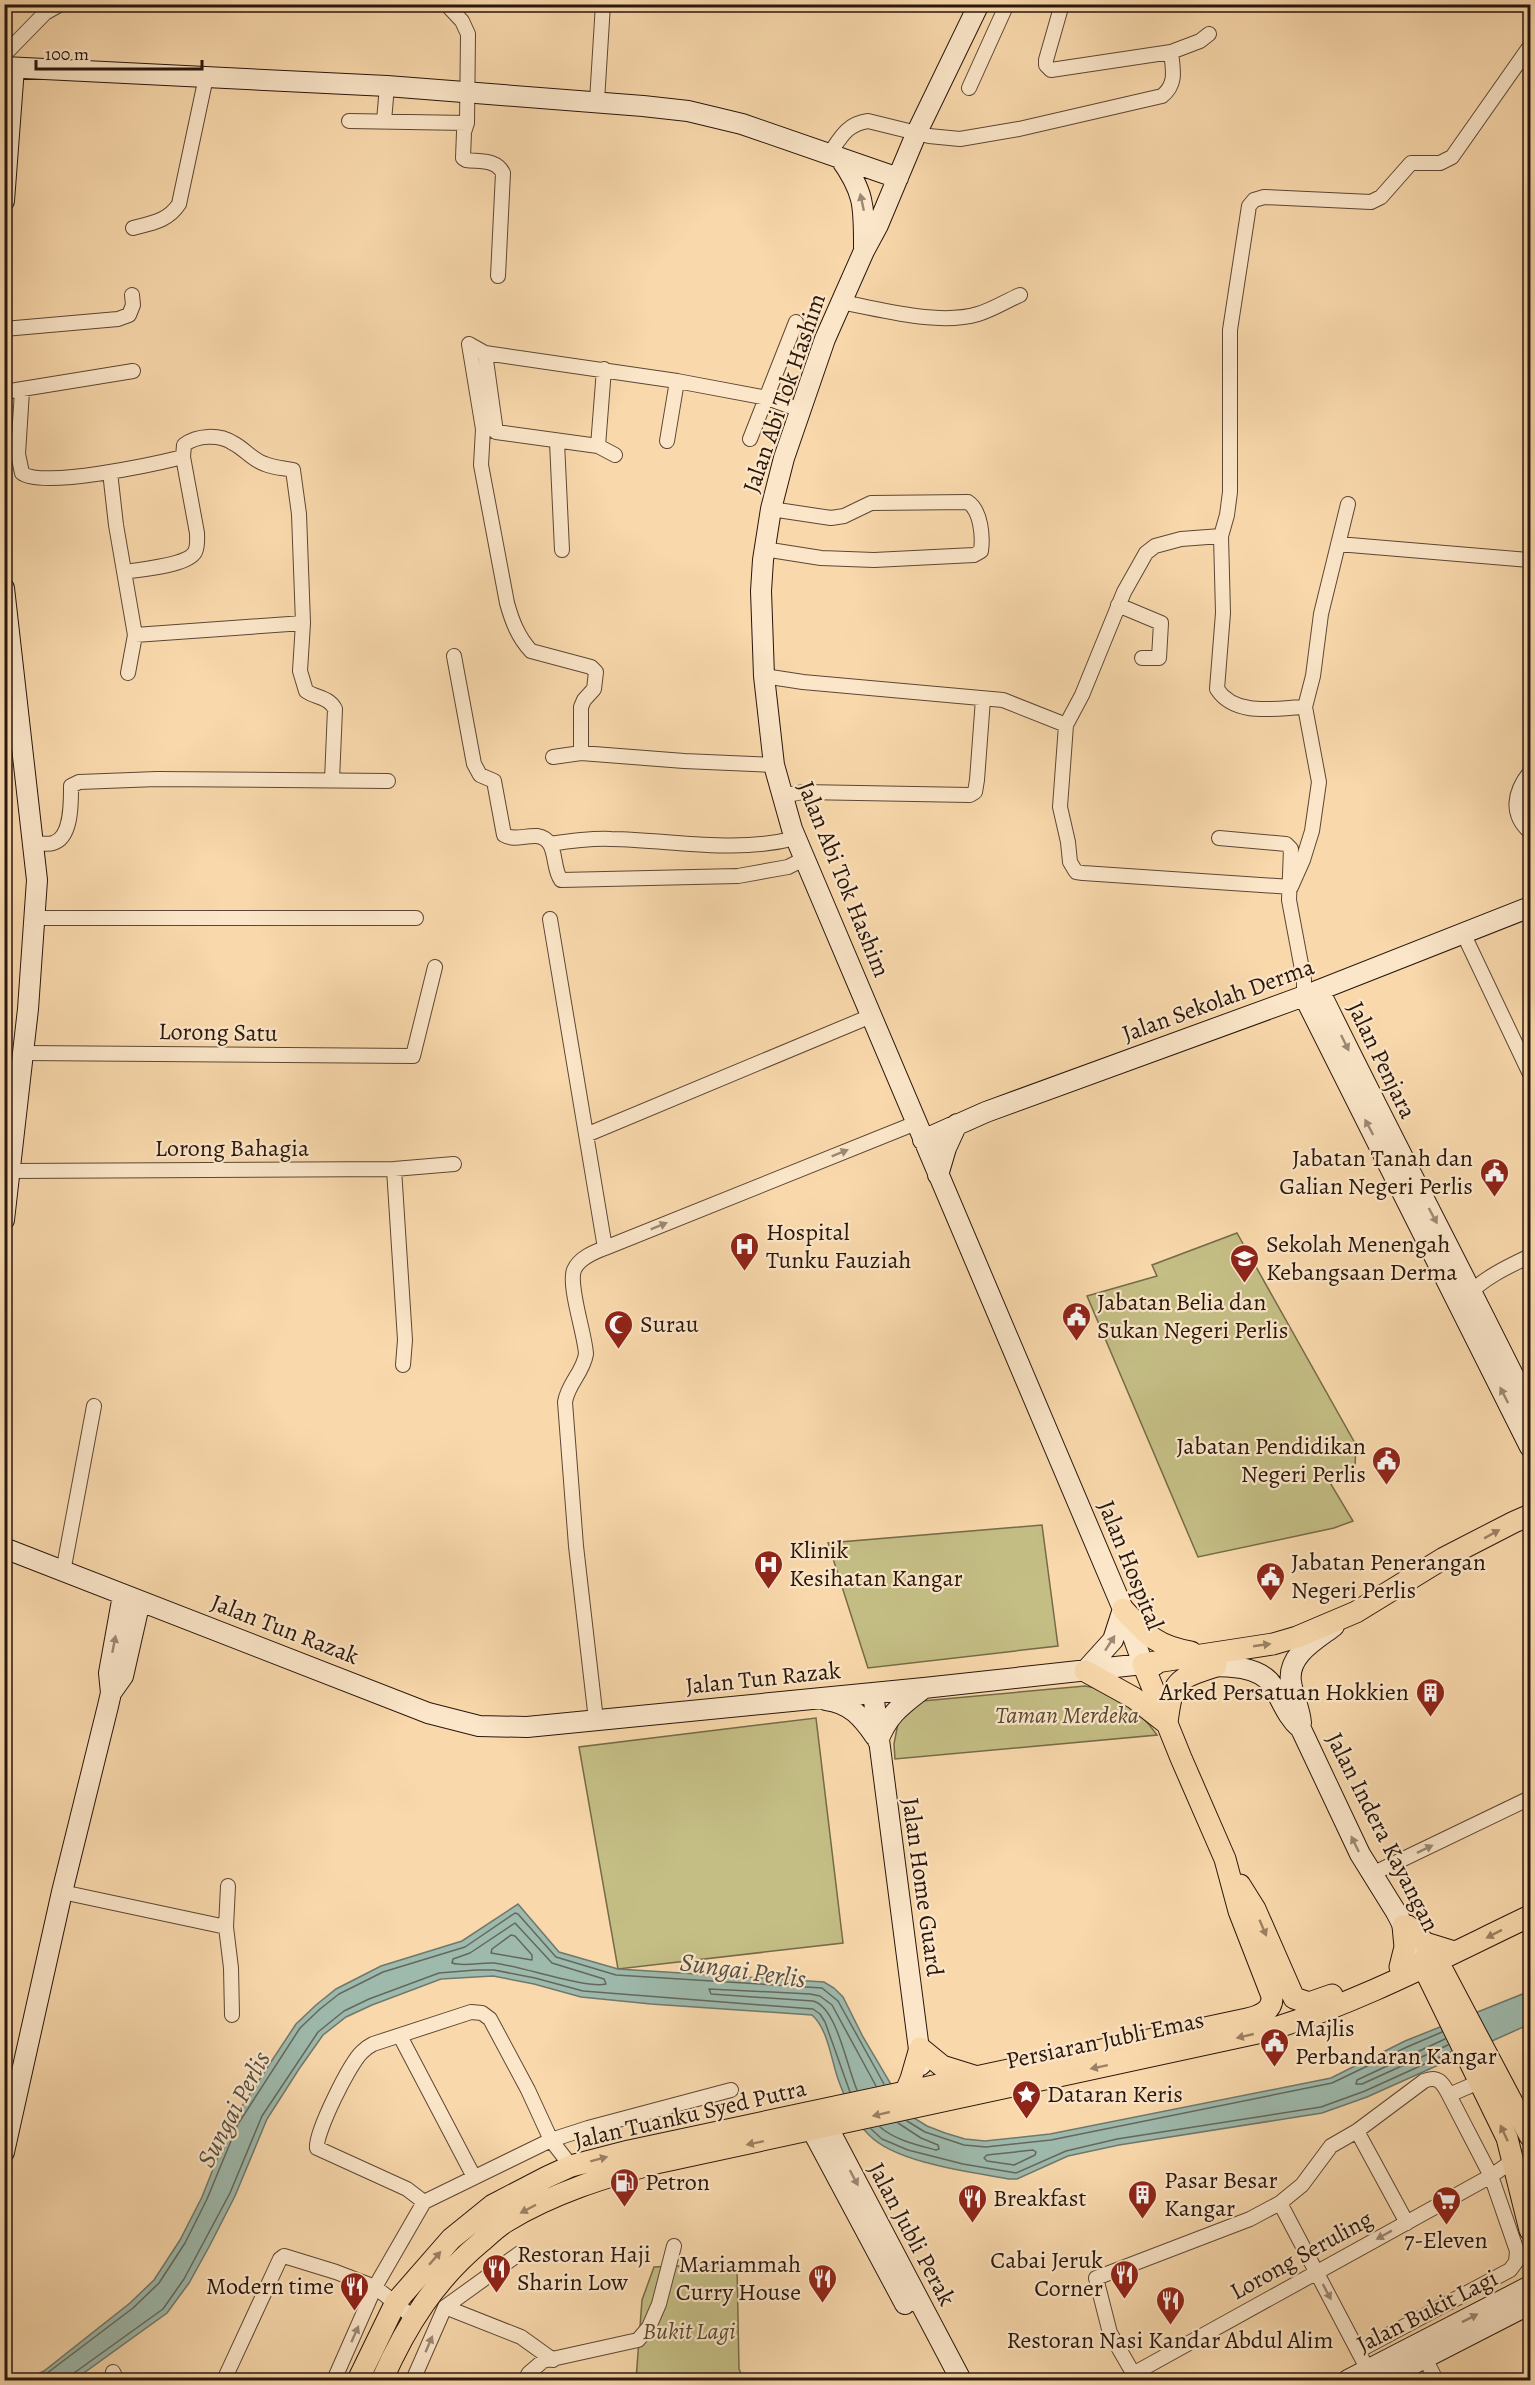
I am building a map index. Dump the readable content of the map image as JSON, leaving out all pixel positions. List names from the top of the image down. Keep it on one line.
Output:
{"streets":{"main road":["Jalan Hospital","Jalan Tun Razak","Persiaran Jubli Emas","Jalan Tuanku Syed Putra"],"street":["Jalan Abi Tok Hashim","Jalan Sekolah Derma","Lorong Satu","Jalan Penjara","Lorong Bahagia","Jalan Indera Kayangan","Jalan Home Guard","Jalan Jubli Perak","Lorong Seruling","Jalan Bukit Lagi"]},"crossings":[["Jalan Abi Tok Hashim","Jalan Sekolah Derma"],["Jalan Abi Tok Hashim","Jalan Hospital"],["Jalan Sekolah Derma","Jalan Penjara"],["Jalan Sekolah Derma","Jalan Hospital"],["Jalan Hospital","Jalan Tun Razak"],["Jalan Hospital","Persiaran Jubli Emas"],["Jalan Tun Razak","Jalan Home Guard"],["Persiaran Jubli Emas","Jalan Tuanku Syed Putra"],["Jalan Tuanku Syed Putra","Jalan Jubli Perak"]],"one_way":["Jalan Indera Kayangan"],"water":["Sungai Perlis"],"parks":["Taman Merdeka","Bukit Lagi"],"places":{"public building":["Jabatan Tanah dan Galian Negeri Perlis","Jabatan Belia dan Sukan Negeri Perlis","Jabatan Pendidikan Negeri Perlis","Jabatan Penerangan Negeri Perlis","Majlis Perbandaran Kangar"],"hospital":["Hospital Tunku Fauziah","Klinik Kesihatan Kangar"],"school or university":["Sekolah Menengah Kebangsaan Derma"],"mosque":["Surau"],"building":["Arked Persatuan Hokkien","Pasar Besar Kangar"],"place":["Dataran Keris"],"fuel station":["Petron"],"restaurant":["Breakfast","Restoran Haji Sharin Low","Cabai Jeruk Corner","Mariammah Curry House","Modern time","Restoran Nasi Kandar Abdul Alim"],"supermarket":["7-Eleven"]},"scale_bar":"100 m"}
